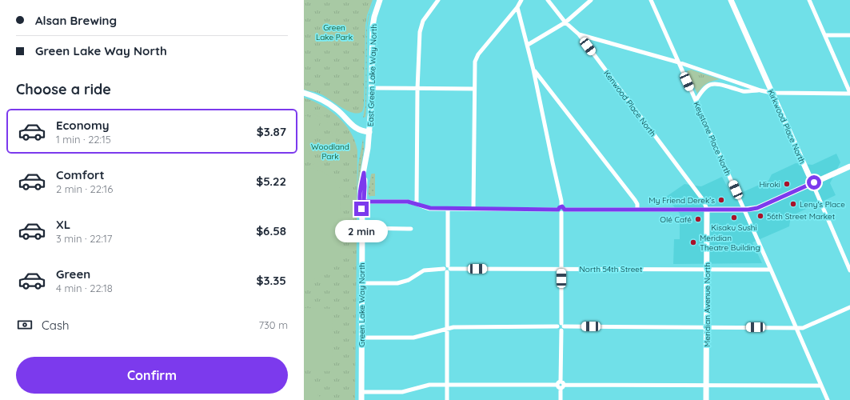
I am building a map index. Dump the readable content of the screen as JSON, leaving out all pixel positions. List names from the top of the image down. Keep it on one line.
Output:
{"streets":{"street":["East Green Lake Way North","Kenwood Place North","Kirkwood Place North","Keystone Place North","North 54th Street","Green Lake Way North","Meridian Avenue North"]},"crossings":[["East Green Lake Way North","Green Lake Way North"],["Kenwood Place North","Meridian Avenue North"],["Keystone Place North","North 54th Street"],["North 54th Street","Green Lake Way North"],["North 54th Street","Meridian Avenue North"]],"parks":["Green Lake Park","Woodland Park"],"places":["Hiroki","My Friend Derek’s","Leny's Place","56th Street Market","Kisaku Sushi","Olé Café","Meridian Theatre Building"],"page":{"banner":["Alsan Brewing","Green Lake Way North"],"heading":"Choose a ride","list":[{"name":"Economy","note":"1 min · 22:15","value":"$3.87"},{"name":"Comfort","note":"2 min · 22:16","value":"$5.22"},{"name":"XL","note":"3 min · 22:17","value":"$6.58"},{"name":"Green","note":"4 min · 22:18","value":"$3.35"}],"bubble":"2 min","pay":["Cash","730 m"],"buttons":"Confirm"}}
